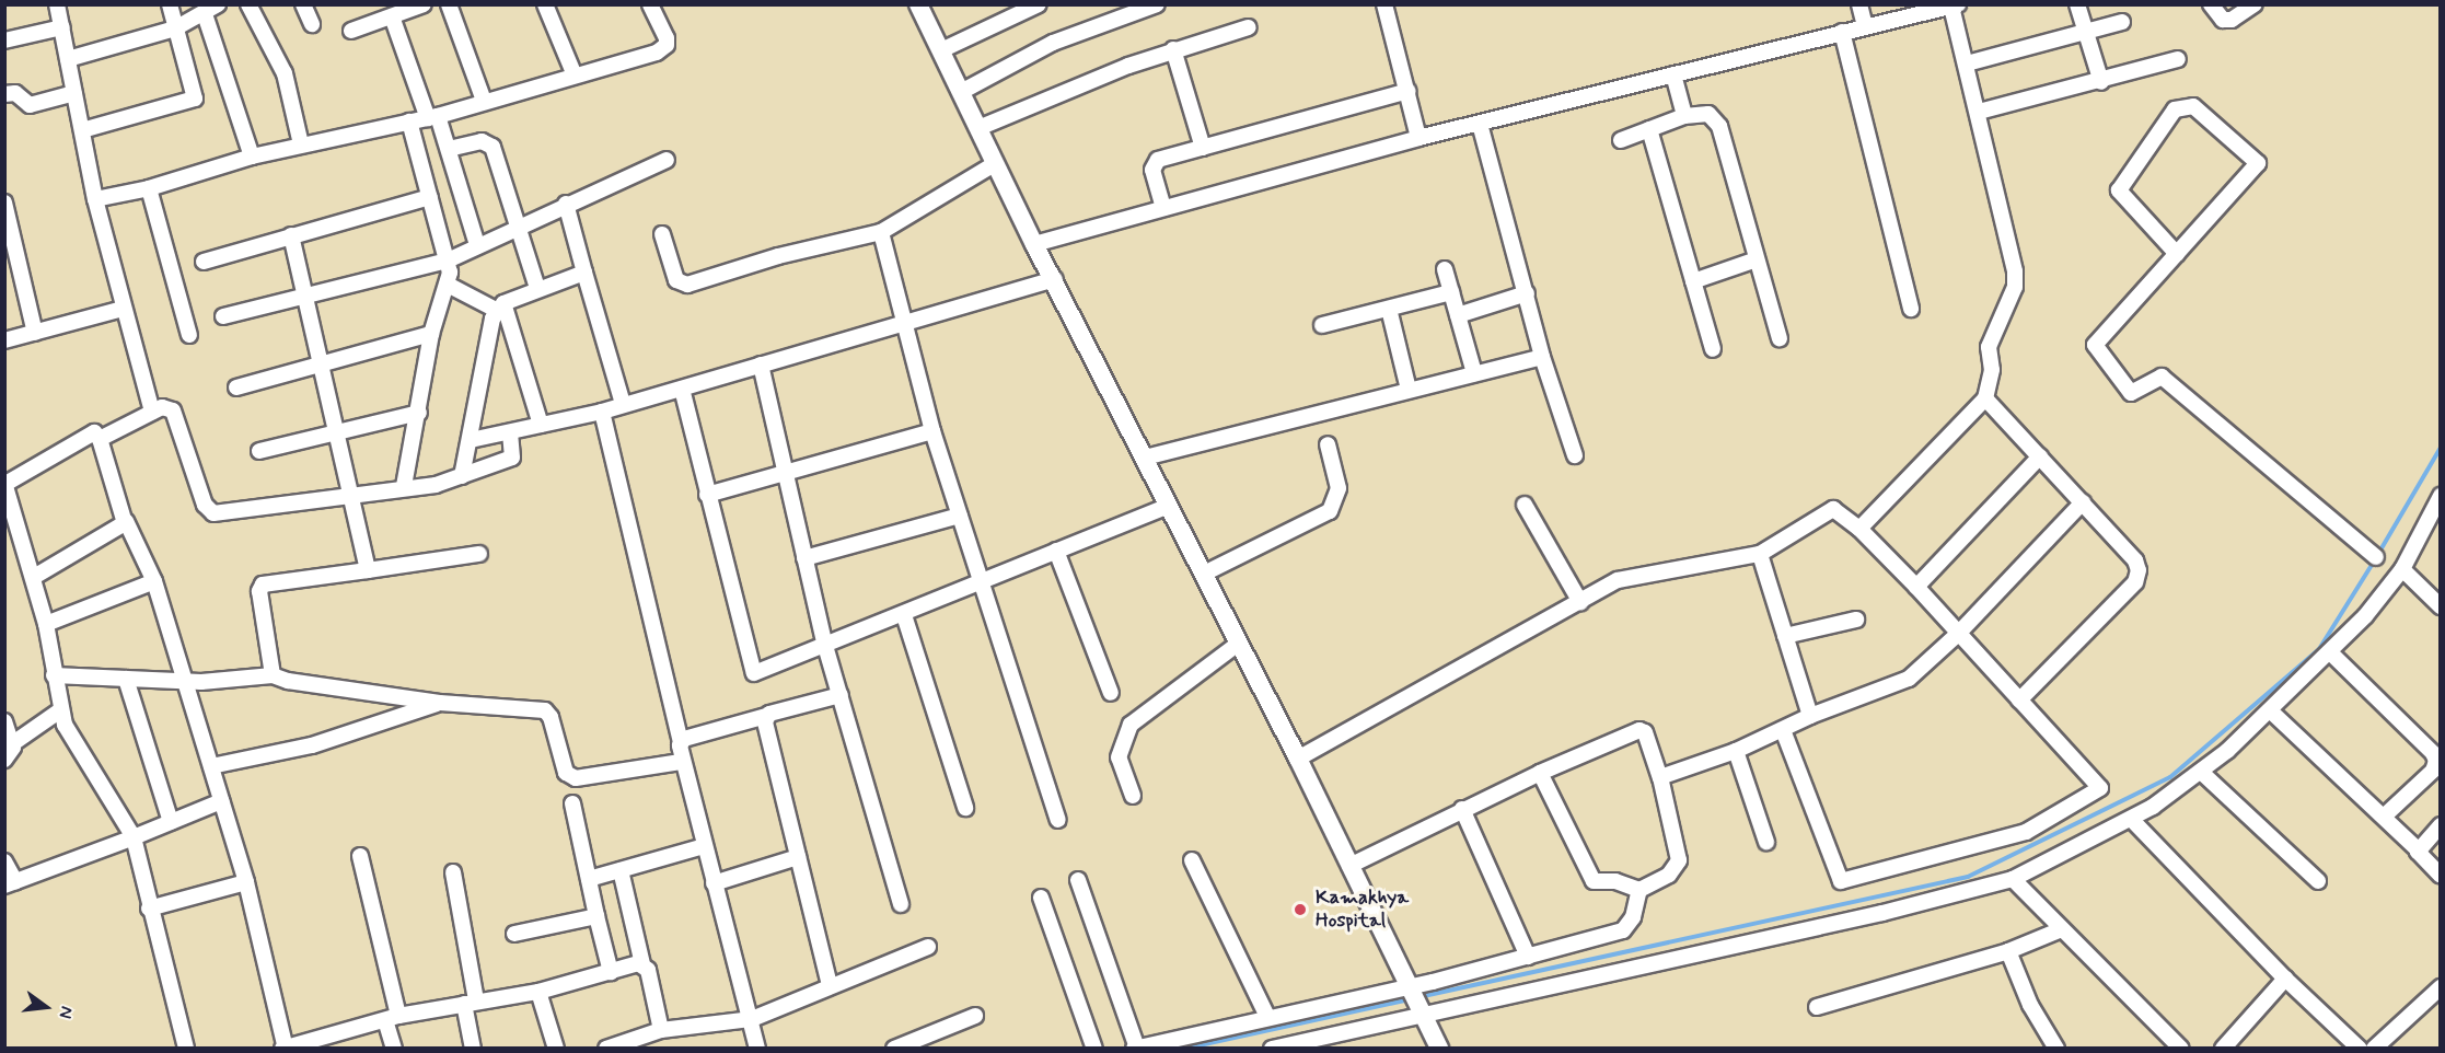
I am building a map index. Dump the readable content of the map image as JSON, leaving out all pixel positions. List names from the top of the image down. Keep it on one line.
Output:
{"places":["Kamakhya Hospital"],"north":"right"}
